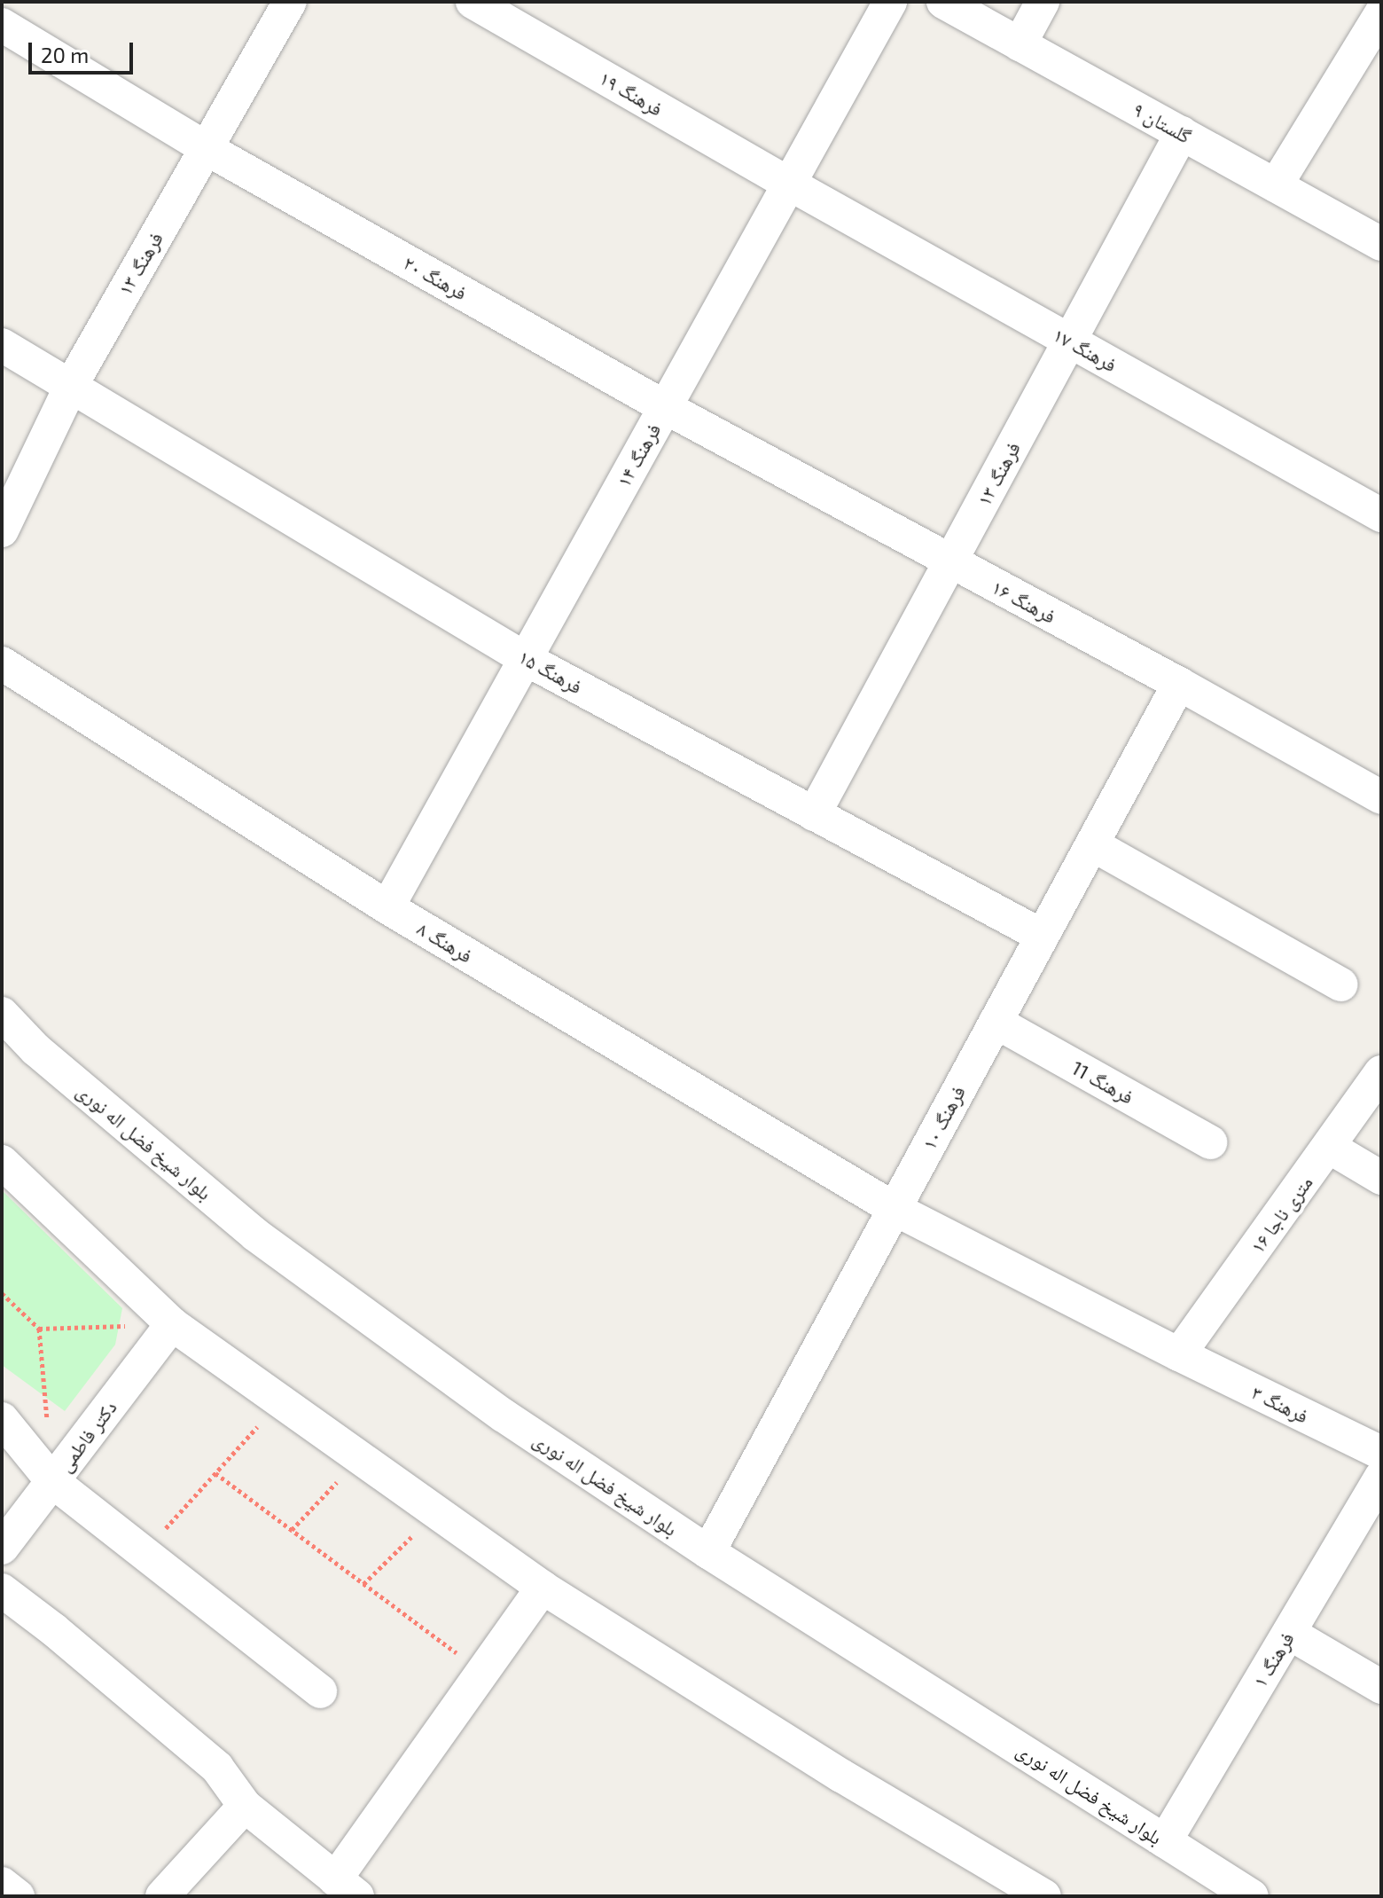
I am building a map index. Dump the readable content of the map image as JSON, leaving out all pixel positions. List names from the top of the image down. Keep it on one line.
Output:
{"streets":{"street":["فرهنگ ۱۹","گلستان ۹","فرهنگ ۱۳","فرهنگ ۲۰","فرهنگ ۱۷","فرهنگ ۱۴","فرهنگ ۱۶","فرهنگ ۱۵","فرهنگ ۸","فرهنگ 11","فرهنگ ۱۰","بلوار شیخ فضل اله نوری","۱۶ متری ناجا","فرهنگ ۳","دکتر فاطمی","فرهنگ ۱"]},"crossings":[["فرهنگ ۱۹","فرهنگ ۱۷"],["فرهنگ ۱۹","فرهنگ ۱۴"],["گلستان ۹","فرهنگ ۱۳"],["فرهنگ ۱۳","فرهنگ ۲۰"],["فرهنگ ۱۳","فرهنگ ۱۷"],["فرهنگ ۱۳","فرهنگ ۱۶"],["فرهنگ ۱۳","فرهنگ ۱۵"],["فرهنگ ۲۰","فرهنگ ۱۴"],["فرهنگ ۲۰","فرهنگ ۱۶"],["فرهنگ ۱۷","فرهنگ ۱۴"],["فرهنگ ۱۴","فرهنگ ۱۶"],["فرهنگ ۱۴","فرهنگ ۱۵"],["فرهنگ ۱۴","فرهنگ ۸"],["فرهنگ ۱۶","فرهنگ ۱۰"],["فرهنگ ۱۵","فرهنگ ۱۰"],["فرهنگ ۸","فرهنگ ۱۰"],["فرهنگ ۸","۱۶ متری ناجا"],["فرهنگ ۸","فرهنگ ۳"],["فرهنگ 11","فرهنگ ۱۰"],["فرهنگ ۱۰","بلوار شیخ فضل اله نوری"],["بلوار شیخ فضل اله نوری","فرهنگ ۱"],["۱۶ متری ناجا","فرهنگ ۳"]],"scale_bar":"20 m"}
